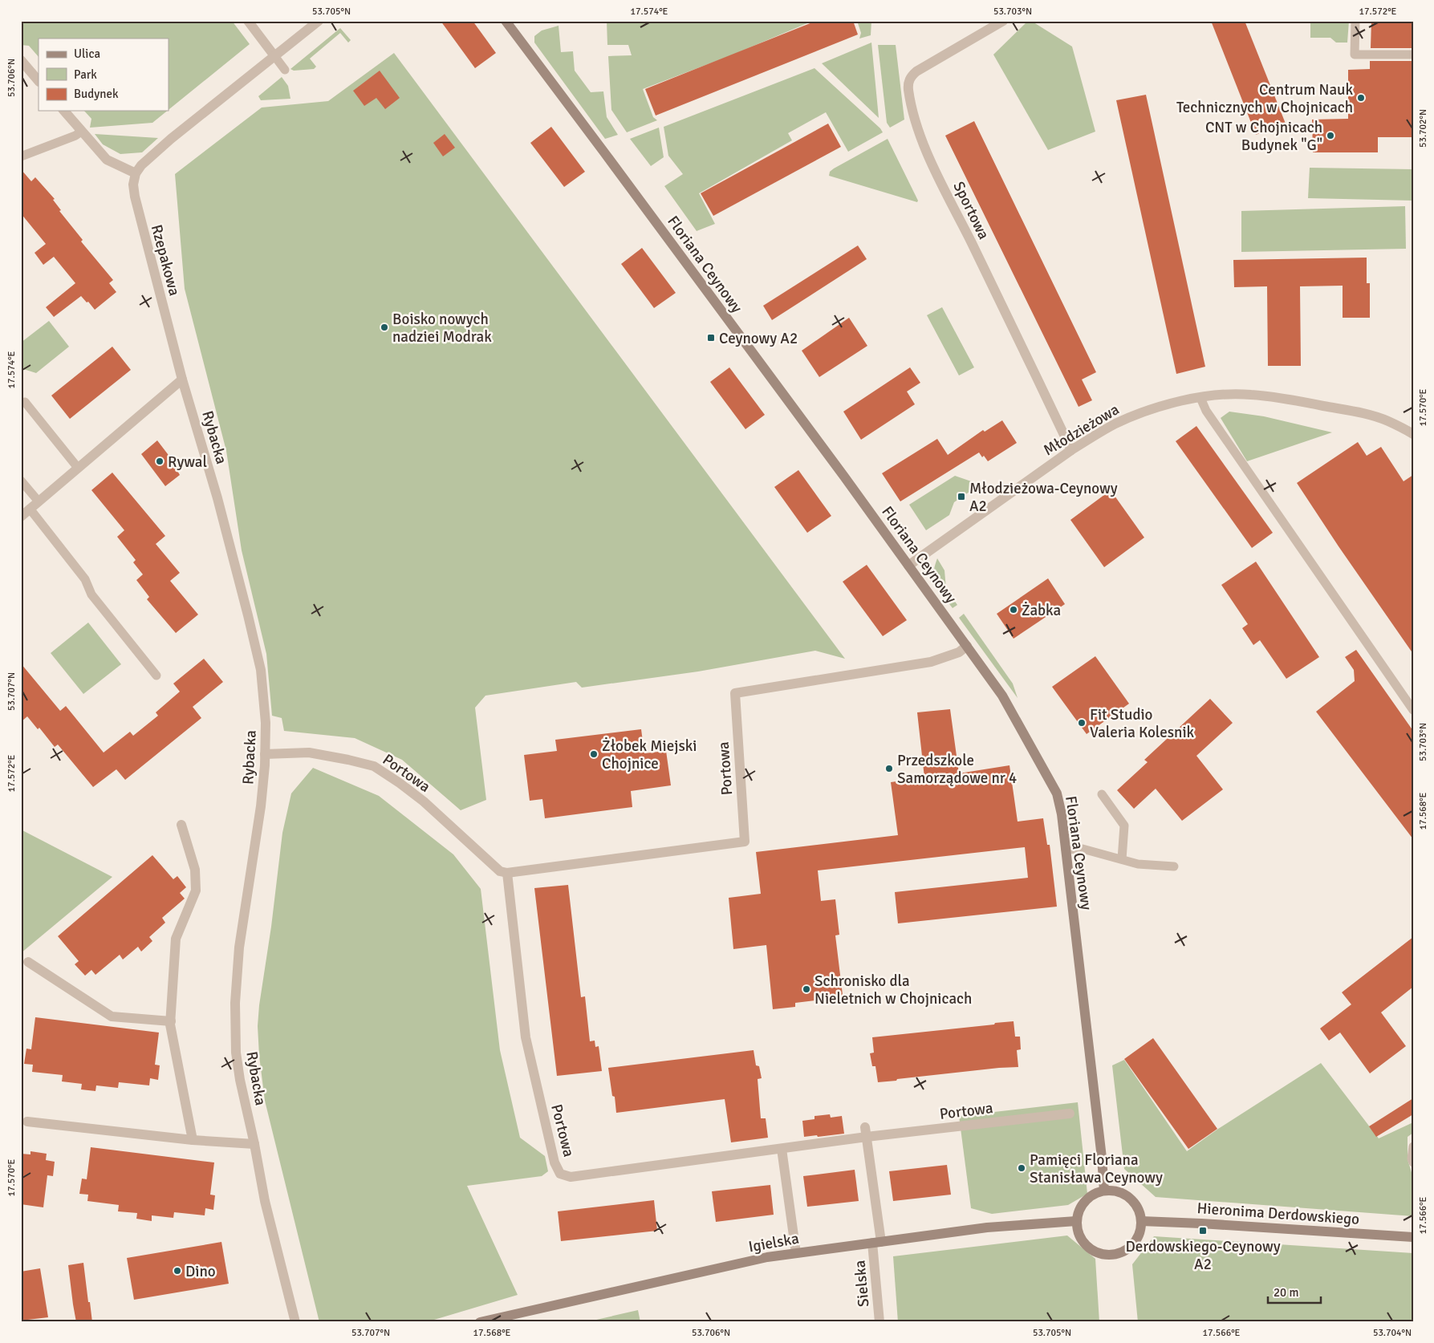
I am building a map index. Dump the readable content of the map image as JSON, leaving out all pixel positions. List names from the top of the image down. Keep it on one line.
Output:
{"streets":{"street":["Sportowa","Rzepakowa","Floriana Ceynowy","Młodzieżowa","Rybacka","Portowa","Hieronima Derdowskiego","Igielska","Sielska"]},"crossings":[["Sportowa","Młodzieżowa"],["Rzepakowa","Rybacka"],["Floriana Ceynowy","Młodzieżowa"],["Floriana Ceynowy","Portowa"],["Floriana Ceynowy","Hieronima Derdowskiego"],["Floriana Ceynowy","Igielska"],["Rybacka","Portowa"],["Hieronima Derdowskiego","Igielska"],["Igielska","Sielska"]],"places":{"other":["Centrum Nauk Technicznych w Chojnicach","CNT w Chojnicach Budynek \"G\"","Boisko nowych nadziei Modrak","Rywal","Żabka","Fit Studio Valeria Kolesnik","Żłobek Miejski Chojnice","Przedszkole Samorządowe nr 4","Schronisko dla Nieletnich w Chojnicach","Pamięci Floriana Stanisława Ceynowy","Dino"],"transit":["Ceynowy A2","Młodzieżowa-Ceynowy A2","Derdowskiego-Ceynowy A2"]},"legend":["Ulica","Park","Budynek"],"scale_bar":"20 m","coordinates":["53.705°N","17.574°E","53.703°N","17.572°E","53.706°N","53.702°N","17.570°E","53.707°N","17.568°E","17.566°E","53.704°N"]}
